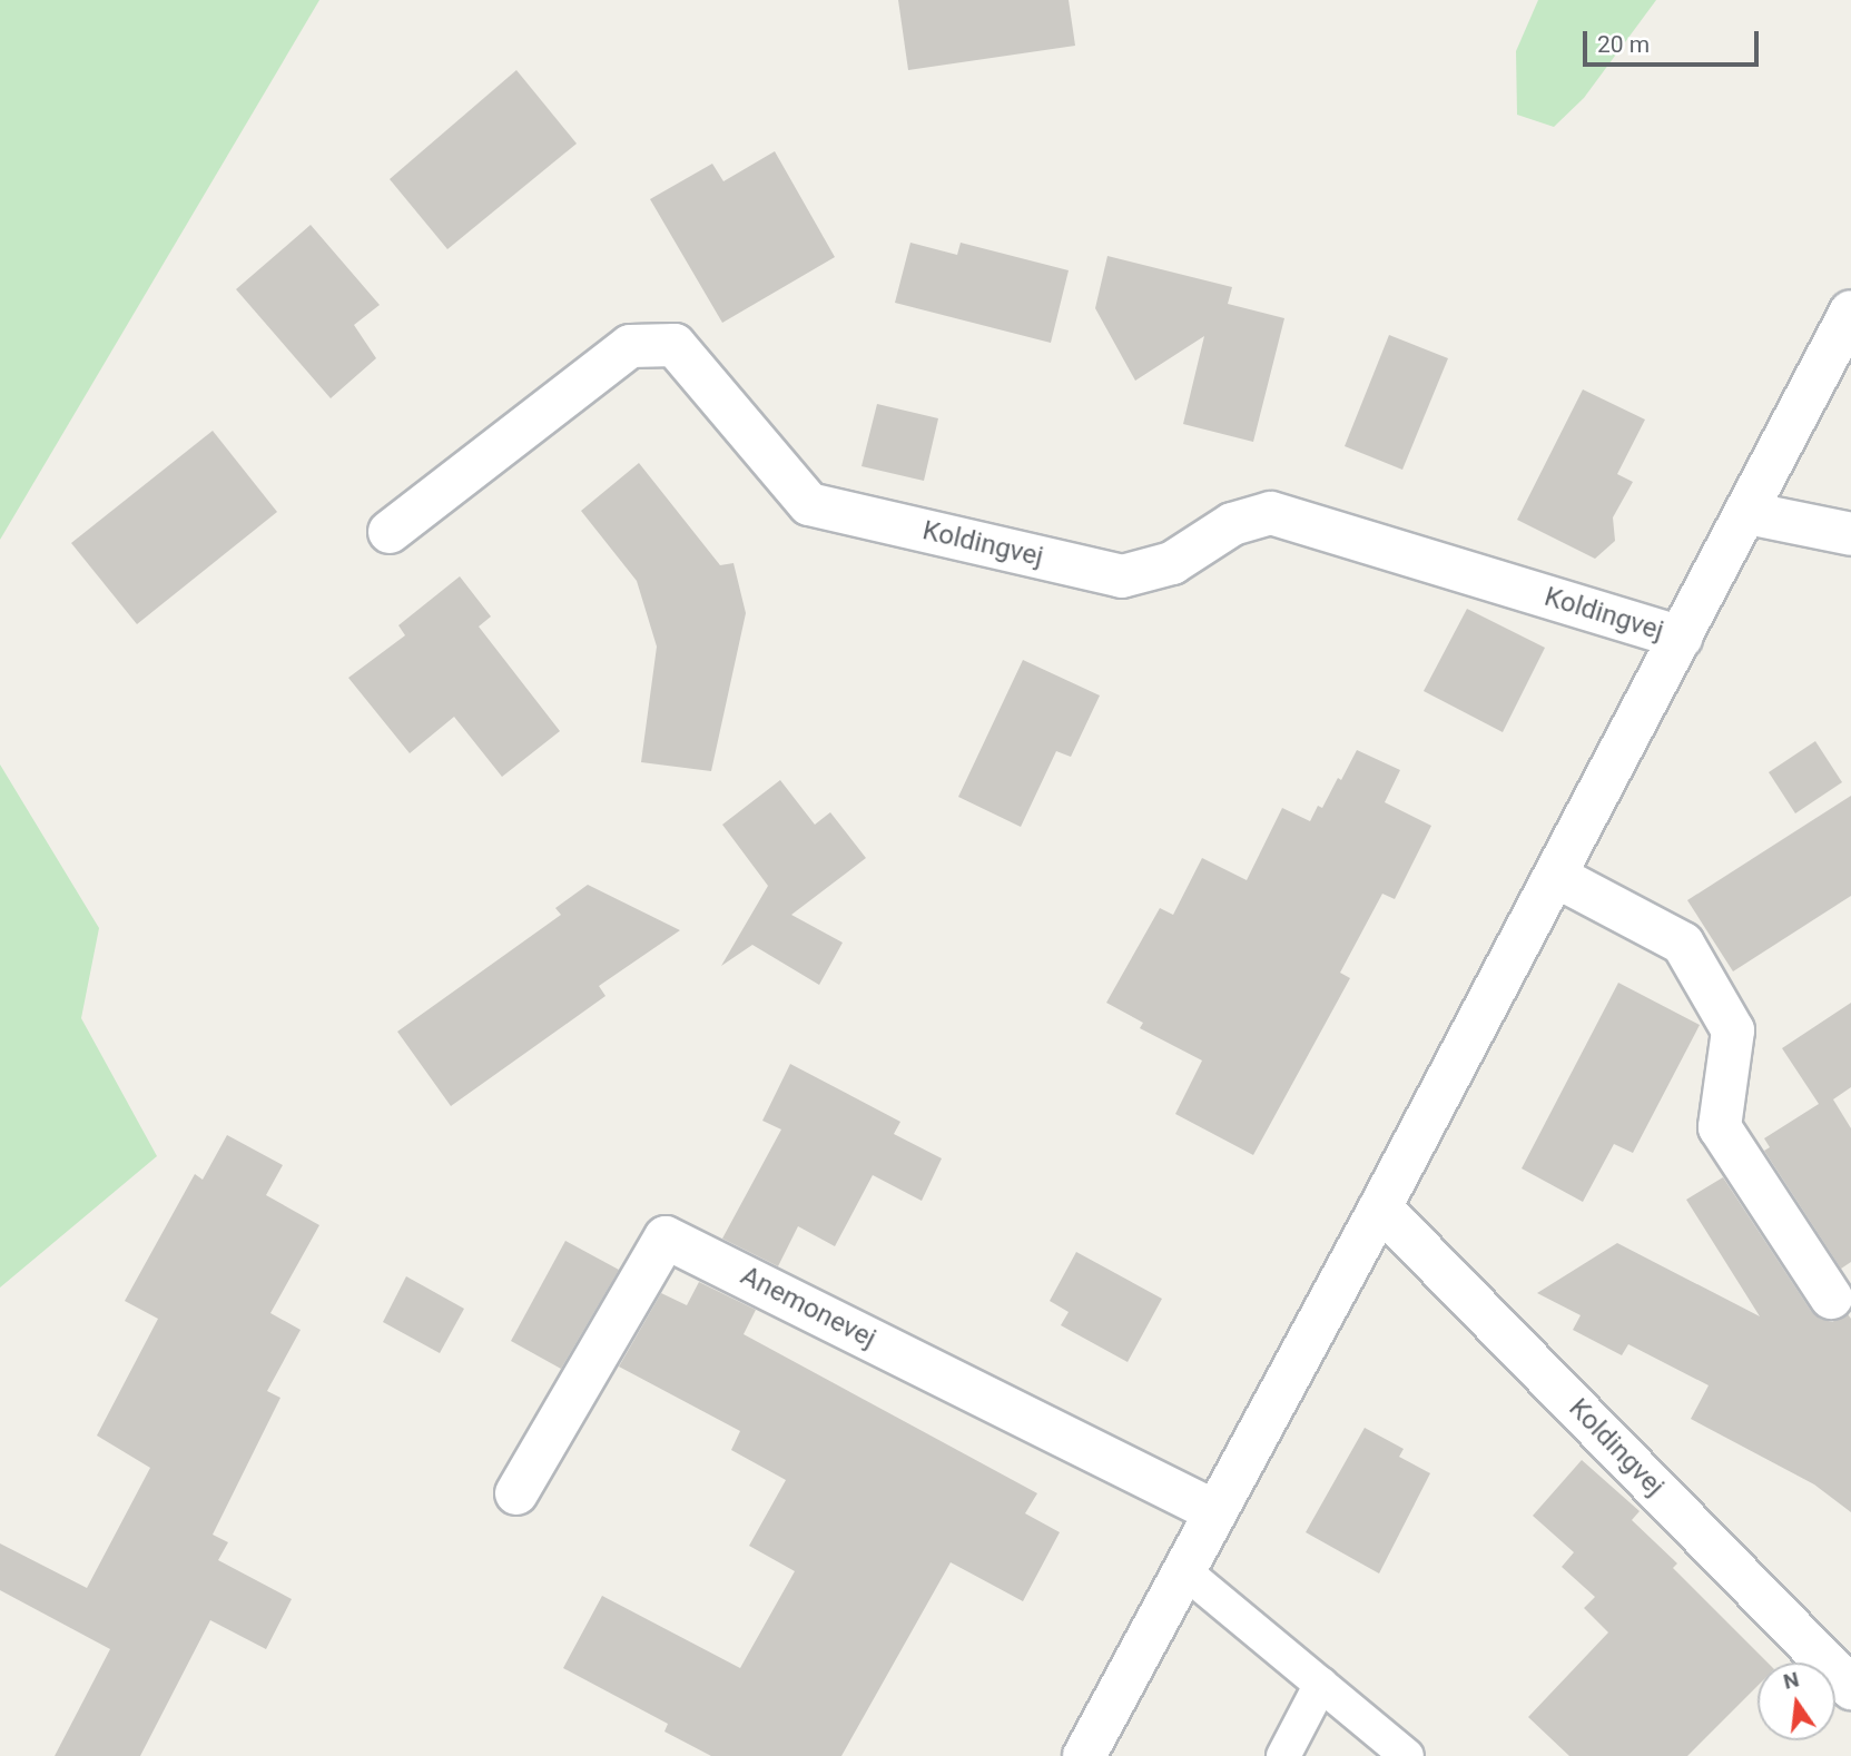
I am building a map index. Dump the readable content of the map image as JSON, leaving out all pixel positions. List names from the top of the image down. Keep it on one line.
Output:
{"streets":{"street":["Koldingvej","Anemonevej"]},"crossings":[["Koldingvej","Anemonevej"]],"scale_bar":"20 m","north":"top"}
